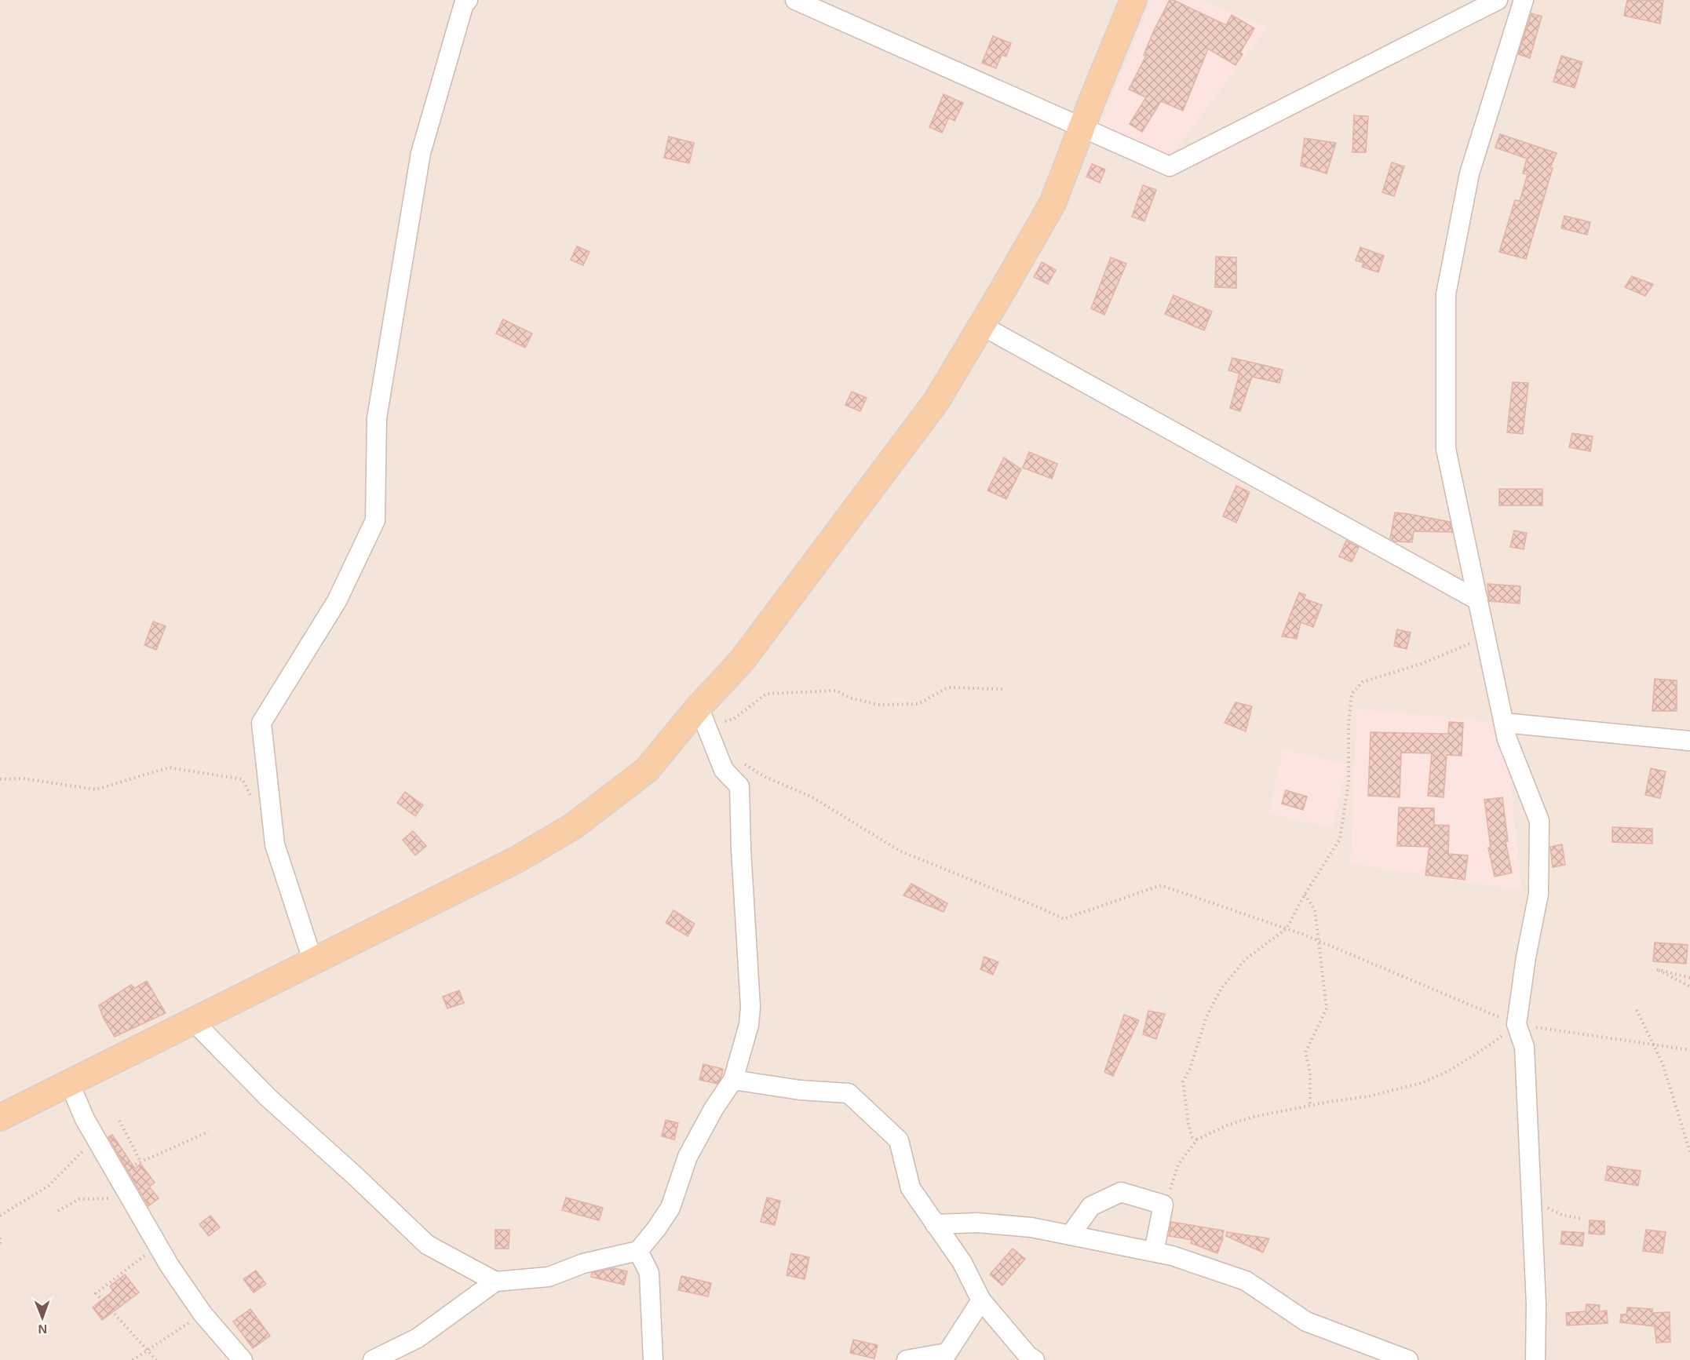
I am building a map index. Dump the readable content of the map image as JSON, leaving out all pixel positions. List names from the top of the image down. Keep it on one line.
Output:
{"north":"bottom"}
